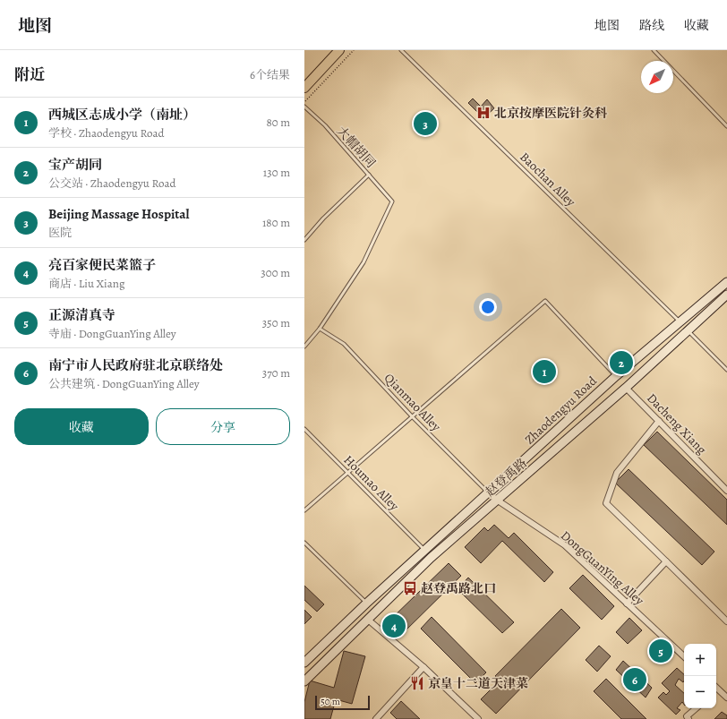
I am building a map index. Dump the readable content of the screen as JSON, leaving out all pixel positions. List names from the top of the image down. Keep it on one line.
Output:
{"streets":{"main road":["Zhaodengyu Road","赵登禹路"],"street":["Dacheng Xiang","DongGuanYing Alley"],"lane":["大帽胡同","Baochan Alley","Qianmao Alley","Houmao Alley"]},"crossings":[["大帽胡同","Qianmao Alley"],["Baochan Alley","Zhaodengyu Road"],["Qianmao Alley","Zhaodengyu Road"],["Qianmao Alley","DongGuanYing Alley"],["Zhaodengyu Road","Houmao Alley"],["Zhaodengyu Road","DongGuanYing Alley"],["Dacheng Xiang","赵登禹路"],["赵登禹路","DongGuanYing Alley"]],"places":{"hospital":["北京按摩医院针灸科"],"bus stop":["赵登禹路北口"],"restaurant":["京皇十二道天津菜"]},"scale_bar":"50 m","north":"bottom left","page":{"header":"地图","nav":["地图","路线","收藏"],"heading":["附近","6个结果"],"list":[{"mark":"1","name":"西城区志成小学（南址）","note":"学校 · Zhaodengyu Road","value":"80 m"},{"mark":"2","name":"宝产胡同","note":"公交站 · Zhaodengyu Road","value":"130 m"},{"mark":"3","name":"Beijing Massage Hospital","note":"医院","value":"180 m"},{"mark":"4","name":"亮百家便民菜篮子","note":"商店 · Liu Xiang","value":"300 m"},{"mark":"5","name":"正源清真寺","note":"寺庙 · DongGuanYing Alley","value":"350 m"},{"mark":"6","name":"南宁市人民政府驻北京联络处","note":"公共建筑 · DongGuanYing Alley","value":"370 m"}],"pins":["3","2","1","4","5","6"],"buttons":["收藏","分享"],"map_buttons":["+","−"],"scale":"50 m"}}
